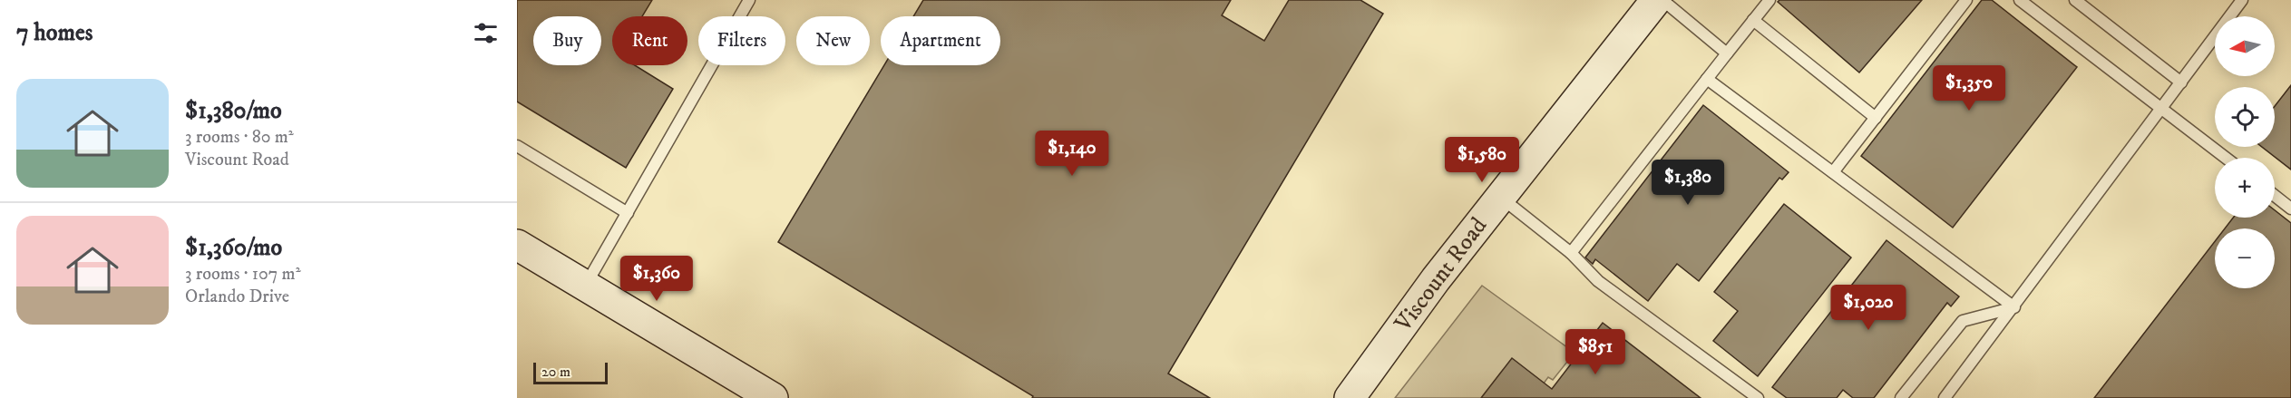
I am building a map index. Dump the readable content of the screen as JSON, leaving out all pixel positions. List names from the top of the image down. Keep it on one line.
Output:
{"streets":{"street":["Viscount Road"]},"scale_bar":"20 m","north":"left","page":{"heading":"7 homes","map_buttons":["+","−"],"chip":["Buy","Rent","Filters","New","Apartment"],"list":[{"name":"$1,380/mo","note":"3 rooms · 80 m² · Viscount Road"},{"name":"$1,360/mo","note":"3 rooms · 107 m² · Orlando Drive"}],"price":["$1,350","$1,140","$1,580","$1,380","$1,360","$1,020","$851"],"scale":"20 m"}}
